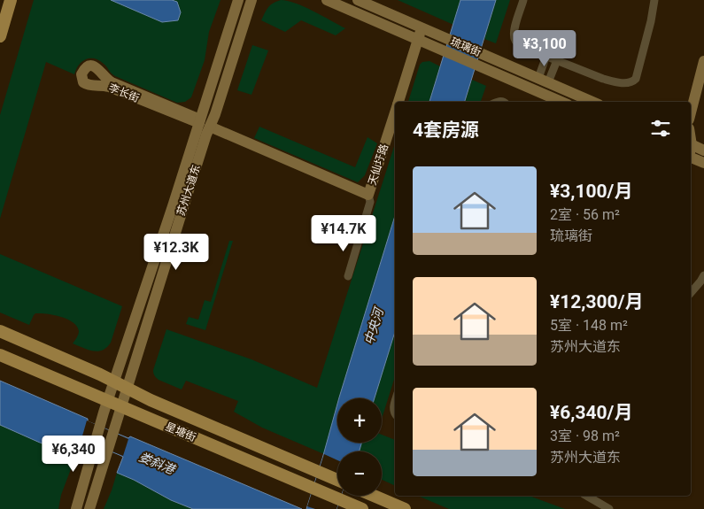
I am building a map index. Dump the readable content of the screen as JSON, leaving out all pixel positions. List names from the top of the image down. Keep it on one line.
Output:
{"streets":{"main road":["琉璃街","李长街","天仙圩路","苏州大道东","星塘街"]},"crossings":[["琉璃街","天仙圩路"],["李长街","苏州大道东"],["苏州大道东","星塘街"]],"water":["中央河","娄斜港"],"page":{"price":["¥3,100","¥14.7K","¥12.3K","¥6,340"],"heading":"4套房源","list":[{"name":"¥3,100/月","note":"2室 · 56 m² · 琉璃街"},{"name":"¥12,300/月","note":"5室 · 148 m² · 苏州大道东"},{"name":"¥6,340/月","note":"3室 · 98 m² · 苏州大道东"}],"map_buttons":["+","−"]}}
